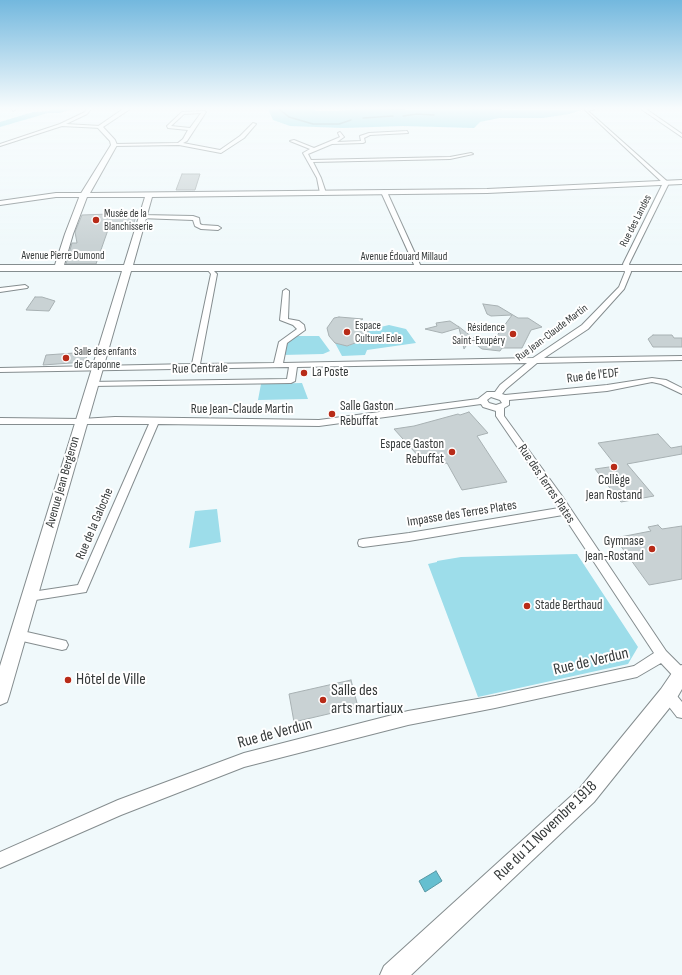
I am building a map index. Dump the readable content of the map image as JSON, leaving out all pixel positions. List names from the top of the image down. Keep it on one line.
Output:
{"streets":{"street":["Rue des Landes","Avenue Pierre Dumond","Avenue Édouard Millaud","Rue Jean-Claude Martin","Rue Centrale","Rue de l'EDF","Avenue Jean Bergeron","Rue des Terres Plates","Impasse des Terres Plates","Rue de la Galoche","Rue de Verdun","Rue du 11 Novembre 1918"]},"crossings":[["Rue des Landes","Avenue Édouard Millaud"],["Rue des Landes","Rue Jean-Claude Martin"],["Avenue Pierre Dumond","Avenue Édouard Millaud"],["Avenue Pierre Dumond","Avenue Jean Bergeron"],["Avenue Édouard Millaud","Rue Jean-Claude Martin"],["Avenue Édouard Millaud","Avenue Jean Bergeron"],["Rue Jean-Claude Martin","Rue de l'EDF"],["Rue Jean-Claude Martin","Avenue Jean Bergeron"],["Rue Jean-Claude Martin","Rue des Terres Plates"],["Rue Jean-Claude Martin","Rue de la Galoche"],["Rue Centrale","Avenue Jean Bergeron"],["Rue de l'EDF","Rue des Terres Plates"],["Avenue Jean Bergeron","Rue de la Galoche"],["Rue des Terres Plates","Impasse des Terres Plates"],["Rue des Terres Plates","Rue de Verdun"],["Rue des Terres Plates","Rue du 11 Novembre 1918"]],"places":["Musée de la Blanchisserie","Espace Culturel Eole","Résidence Saint-Exupéry","Salle des enfants de Craponne","La Poste","Salle Gaston Rebuffat","Espace Gaston Rebuffat","Collège Jean Rostand","Gymnase Jean-Rostand","Stade Berthaud","Hôtel de Ville","Salle des arts martiaux"]}
